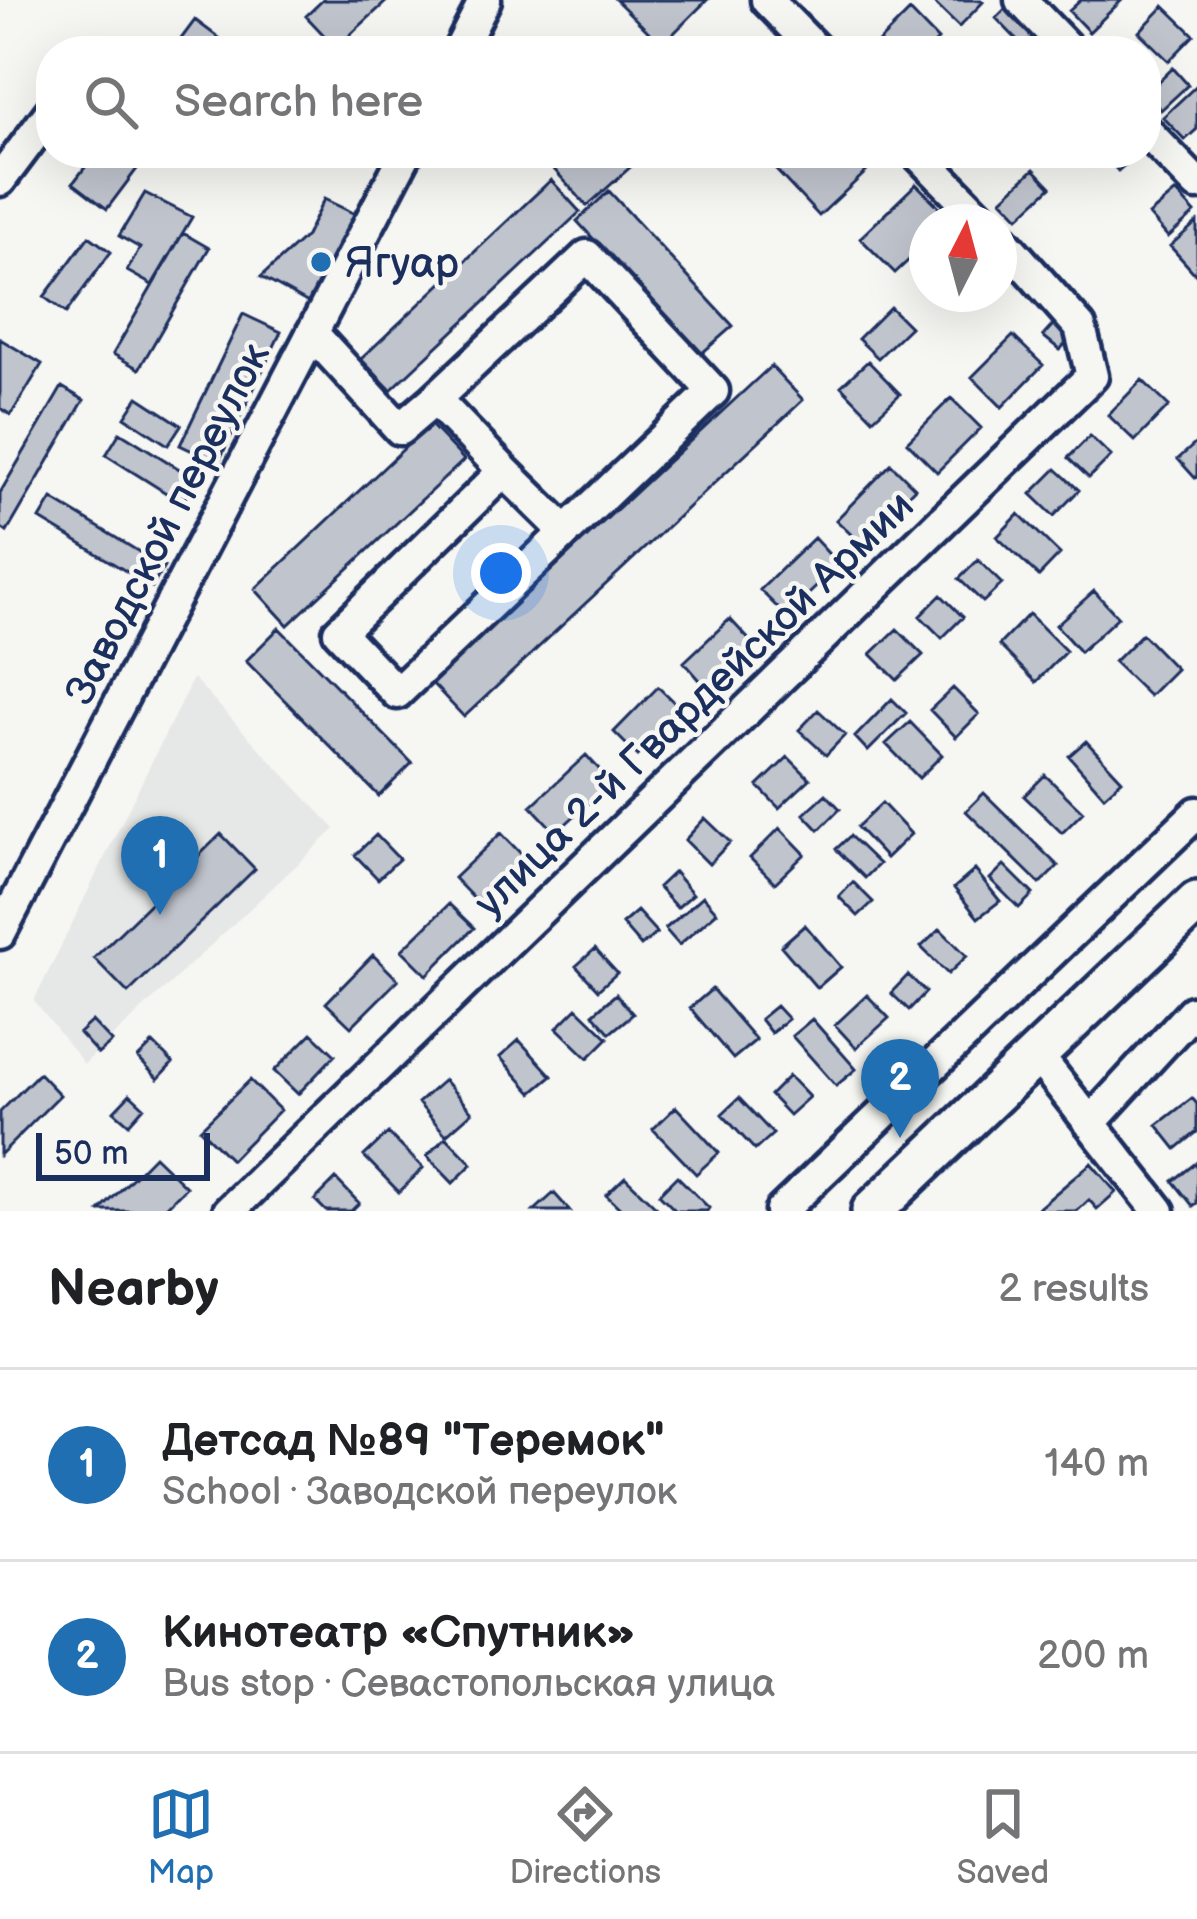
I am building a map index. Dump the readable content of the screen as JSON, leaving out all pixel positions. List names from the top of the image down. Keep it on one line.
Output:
{"streets":{"street":["Заводской переулок","улица 2-й Гвардейской Армии"]},"places":["Ягуар"],"scale_bar":"50 m","north":"top","page":{"search":"Search here","pins":["1","2"],"scale":"50 m","heading":["Nearby","2 results"],"list":[{"mark":"1","name":"Детсад №89 \"Теремок\"","note":"School · Заводской переулок","value":"140 m"},{"mark":"2","name":"Кинотеатр «Спутник»","note":"Bus stop · Севастопольская улица","value":"200 m"}],"nav":["Map","Directions","Saved"]}}
